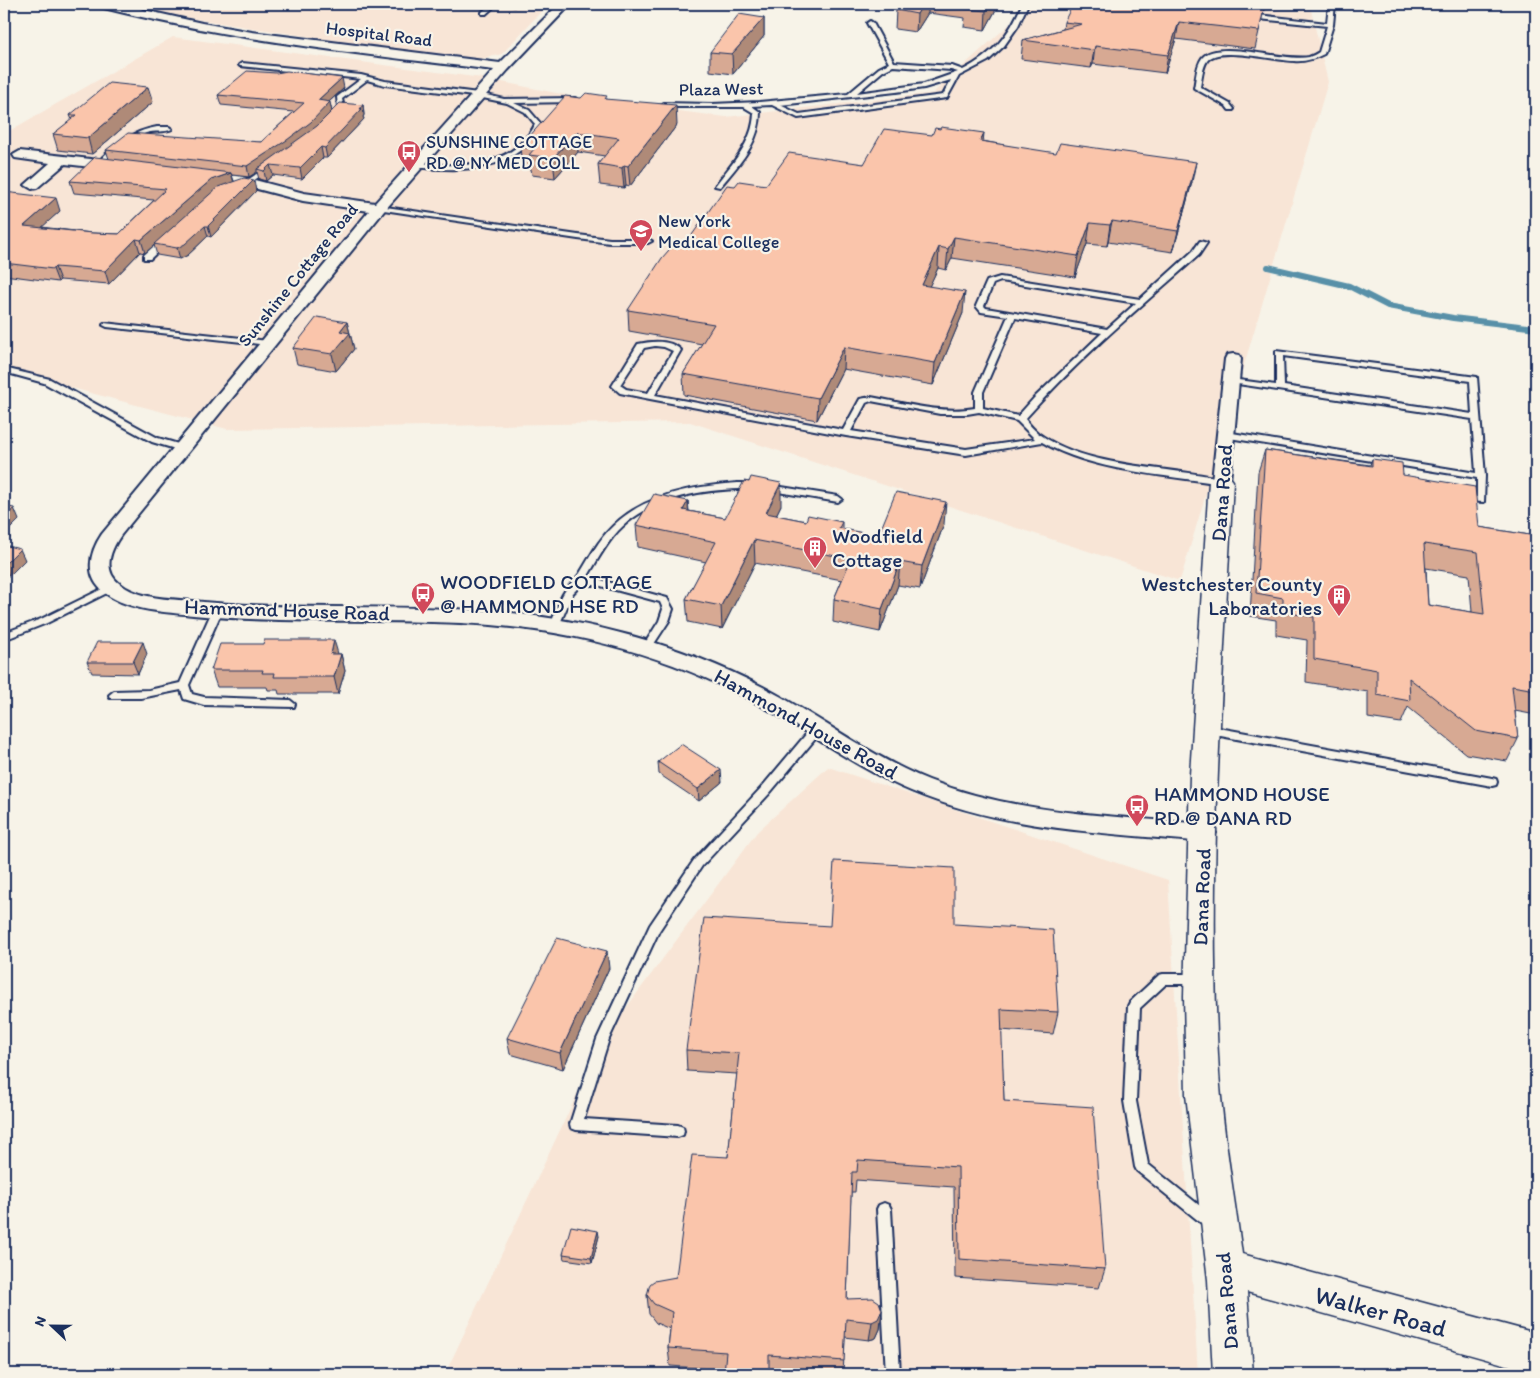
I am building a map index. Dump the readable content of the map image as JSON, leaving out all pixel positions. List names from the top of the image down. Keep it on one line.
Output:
{"streets":{"street":["Hospital Road","Sunshine Cottage Road","Dana Road","Hammond House Road","Walker Road"],"lane":["Plaza West"]},"crossings":[["Hospital Road","Sunshine Cottage Road"],["Sunshine Cottage Road","Hammond House Road"],["Dana Road","Hammond House Road"],["Dana Road","Walker Road"]],"places":{"bus stop":["SUNSHINE COTTAGE RD @ NY MED COLL","WOODFIELD COTTAGE @ HAMMOND HSE RD","HAMMOND HOUSE RD @ DANA RD"],"school or university":["New York Medical College"],"building":["Woodfield Cottage","Westchester County Laboratories"]},"north":"left"}
